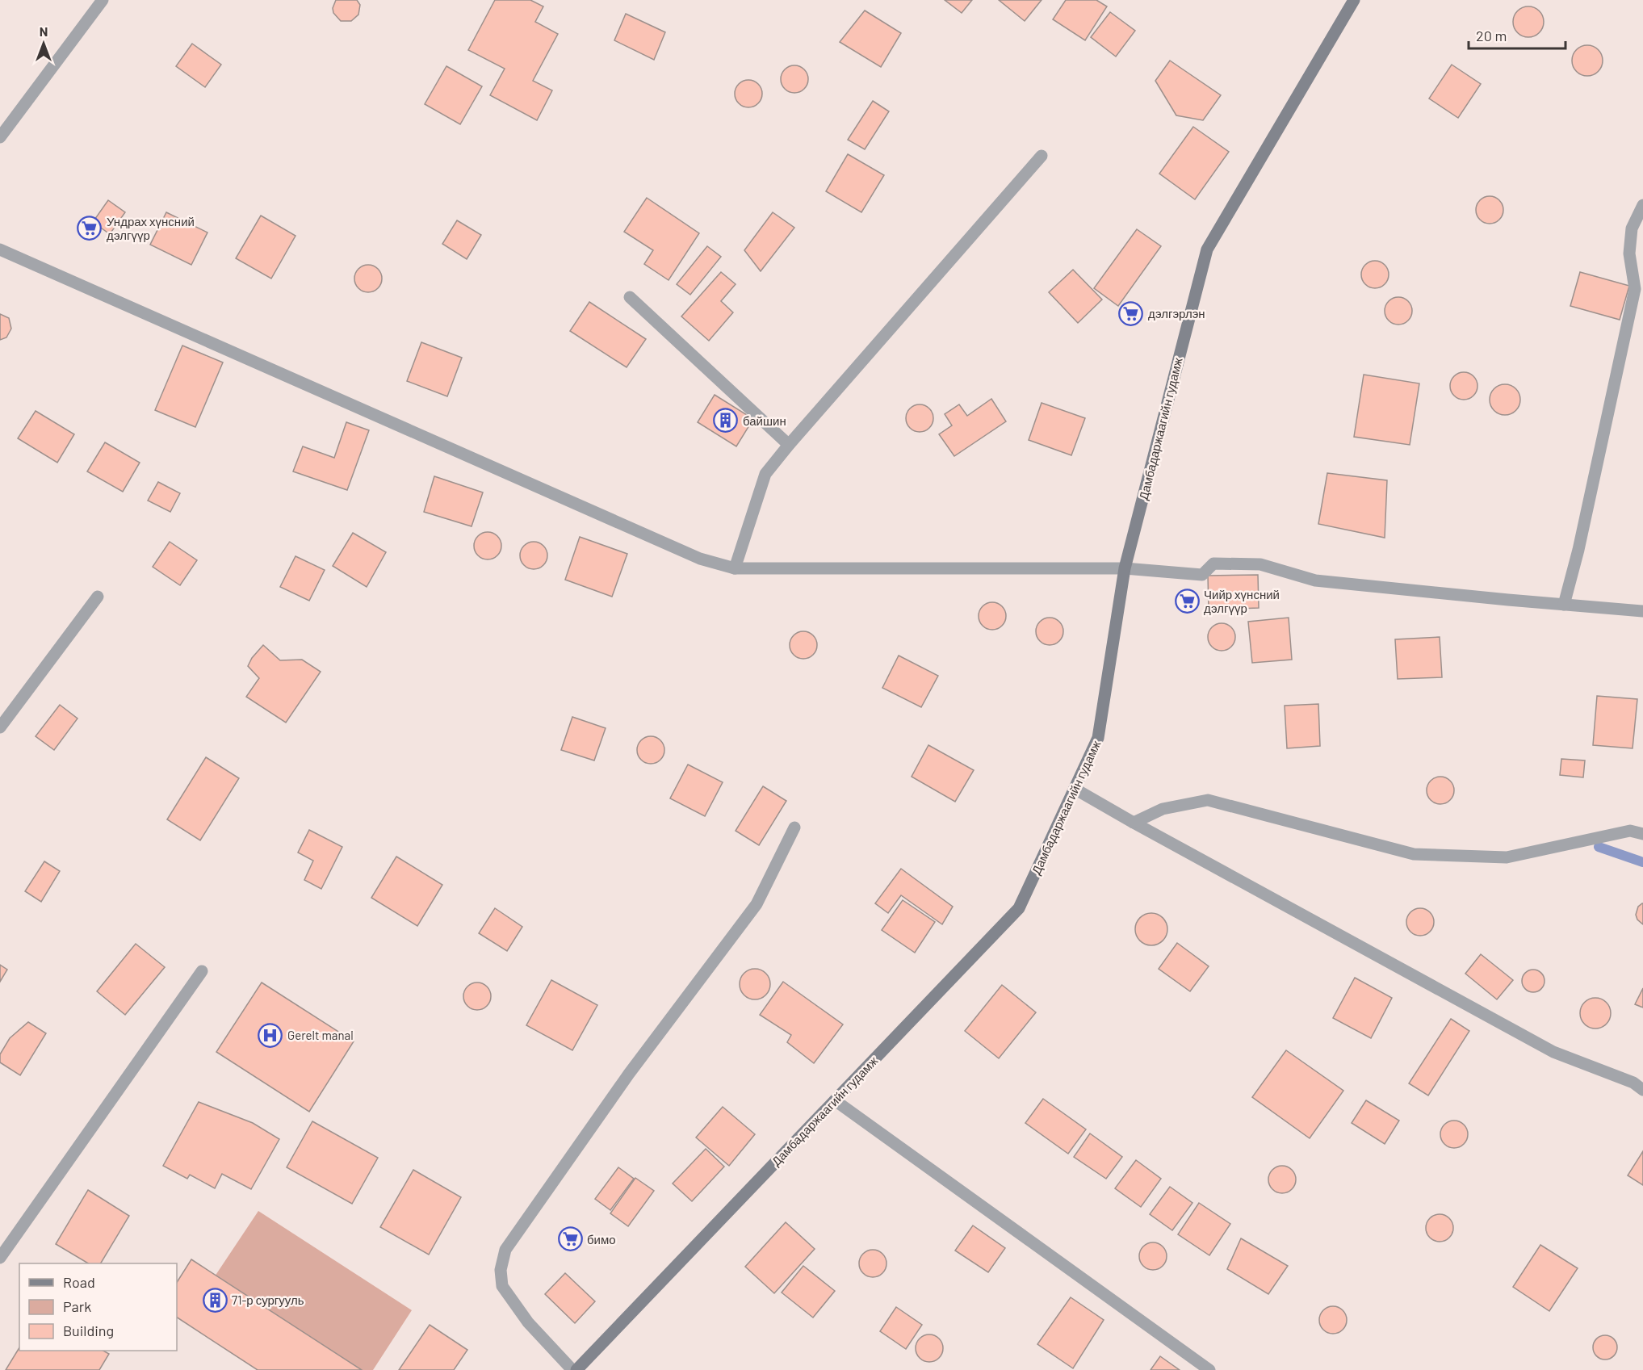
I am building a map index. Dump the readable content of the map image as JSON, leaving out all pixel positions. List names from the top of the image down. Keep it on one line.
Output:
{"streets":{"main road":["Дамбадаржаагийн гудамж"]},"places":{"supermarket":["Ундрах хүнсний дэлгүүр","дэлгэрлэн","Чийр хүнсний дэлгүүр","бимо"],"building":["байшин","71-р сургууль"],"hospital":["Gerelt manal"]},"legend":["Road","Park","Building"],"scale_bar":"20 m","north":"top"}
